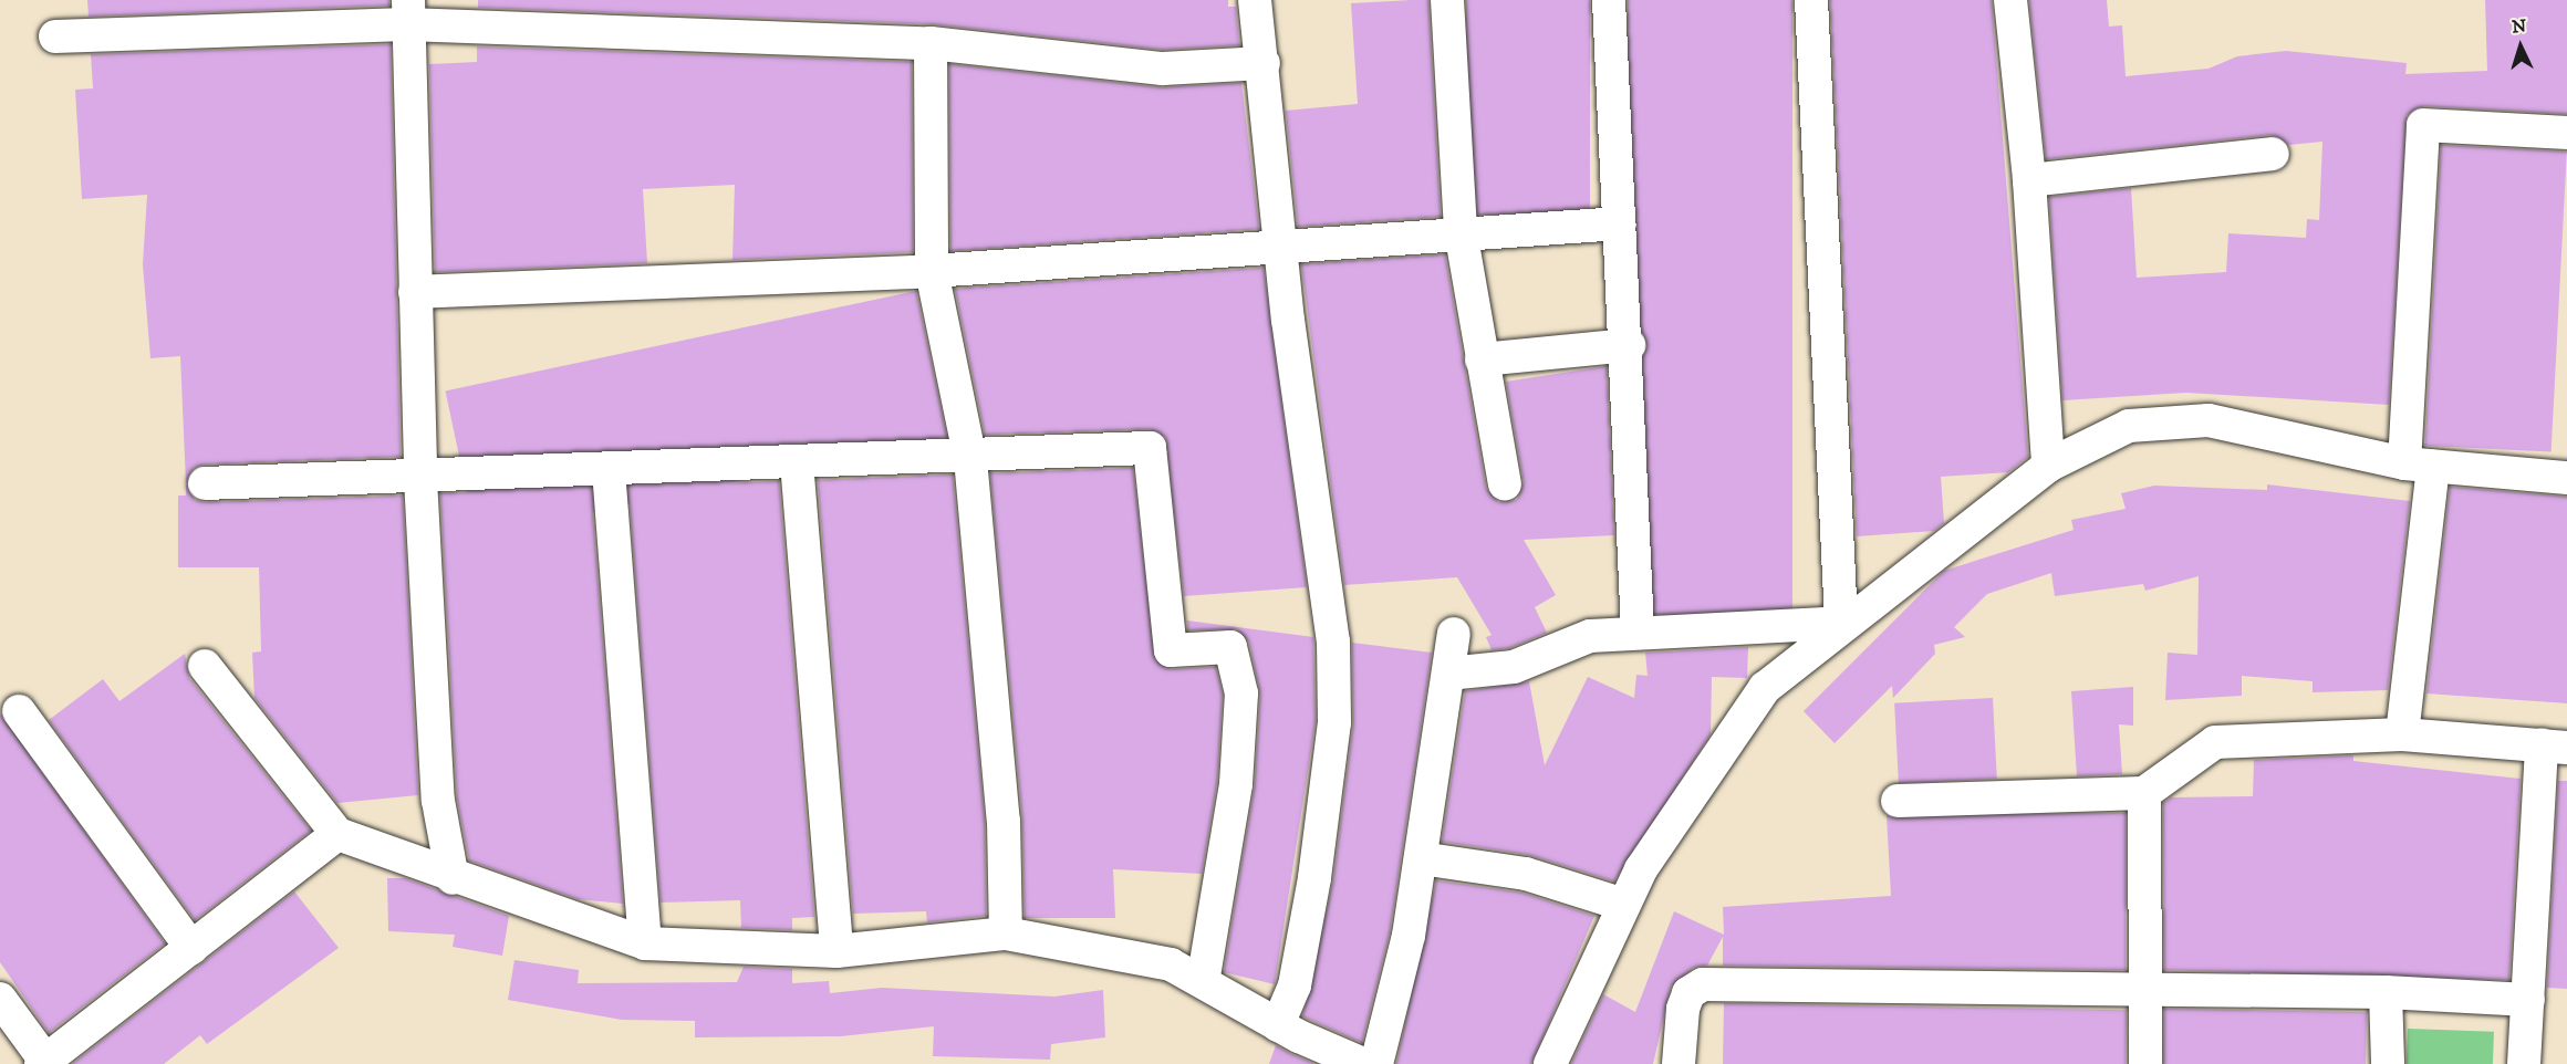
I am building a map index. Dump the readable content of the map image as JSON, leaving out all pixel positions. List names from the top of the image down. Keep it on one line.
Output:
{"north":"top"}
